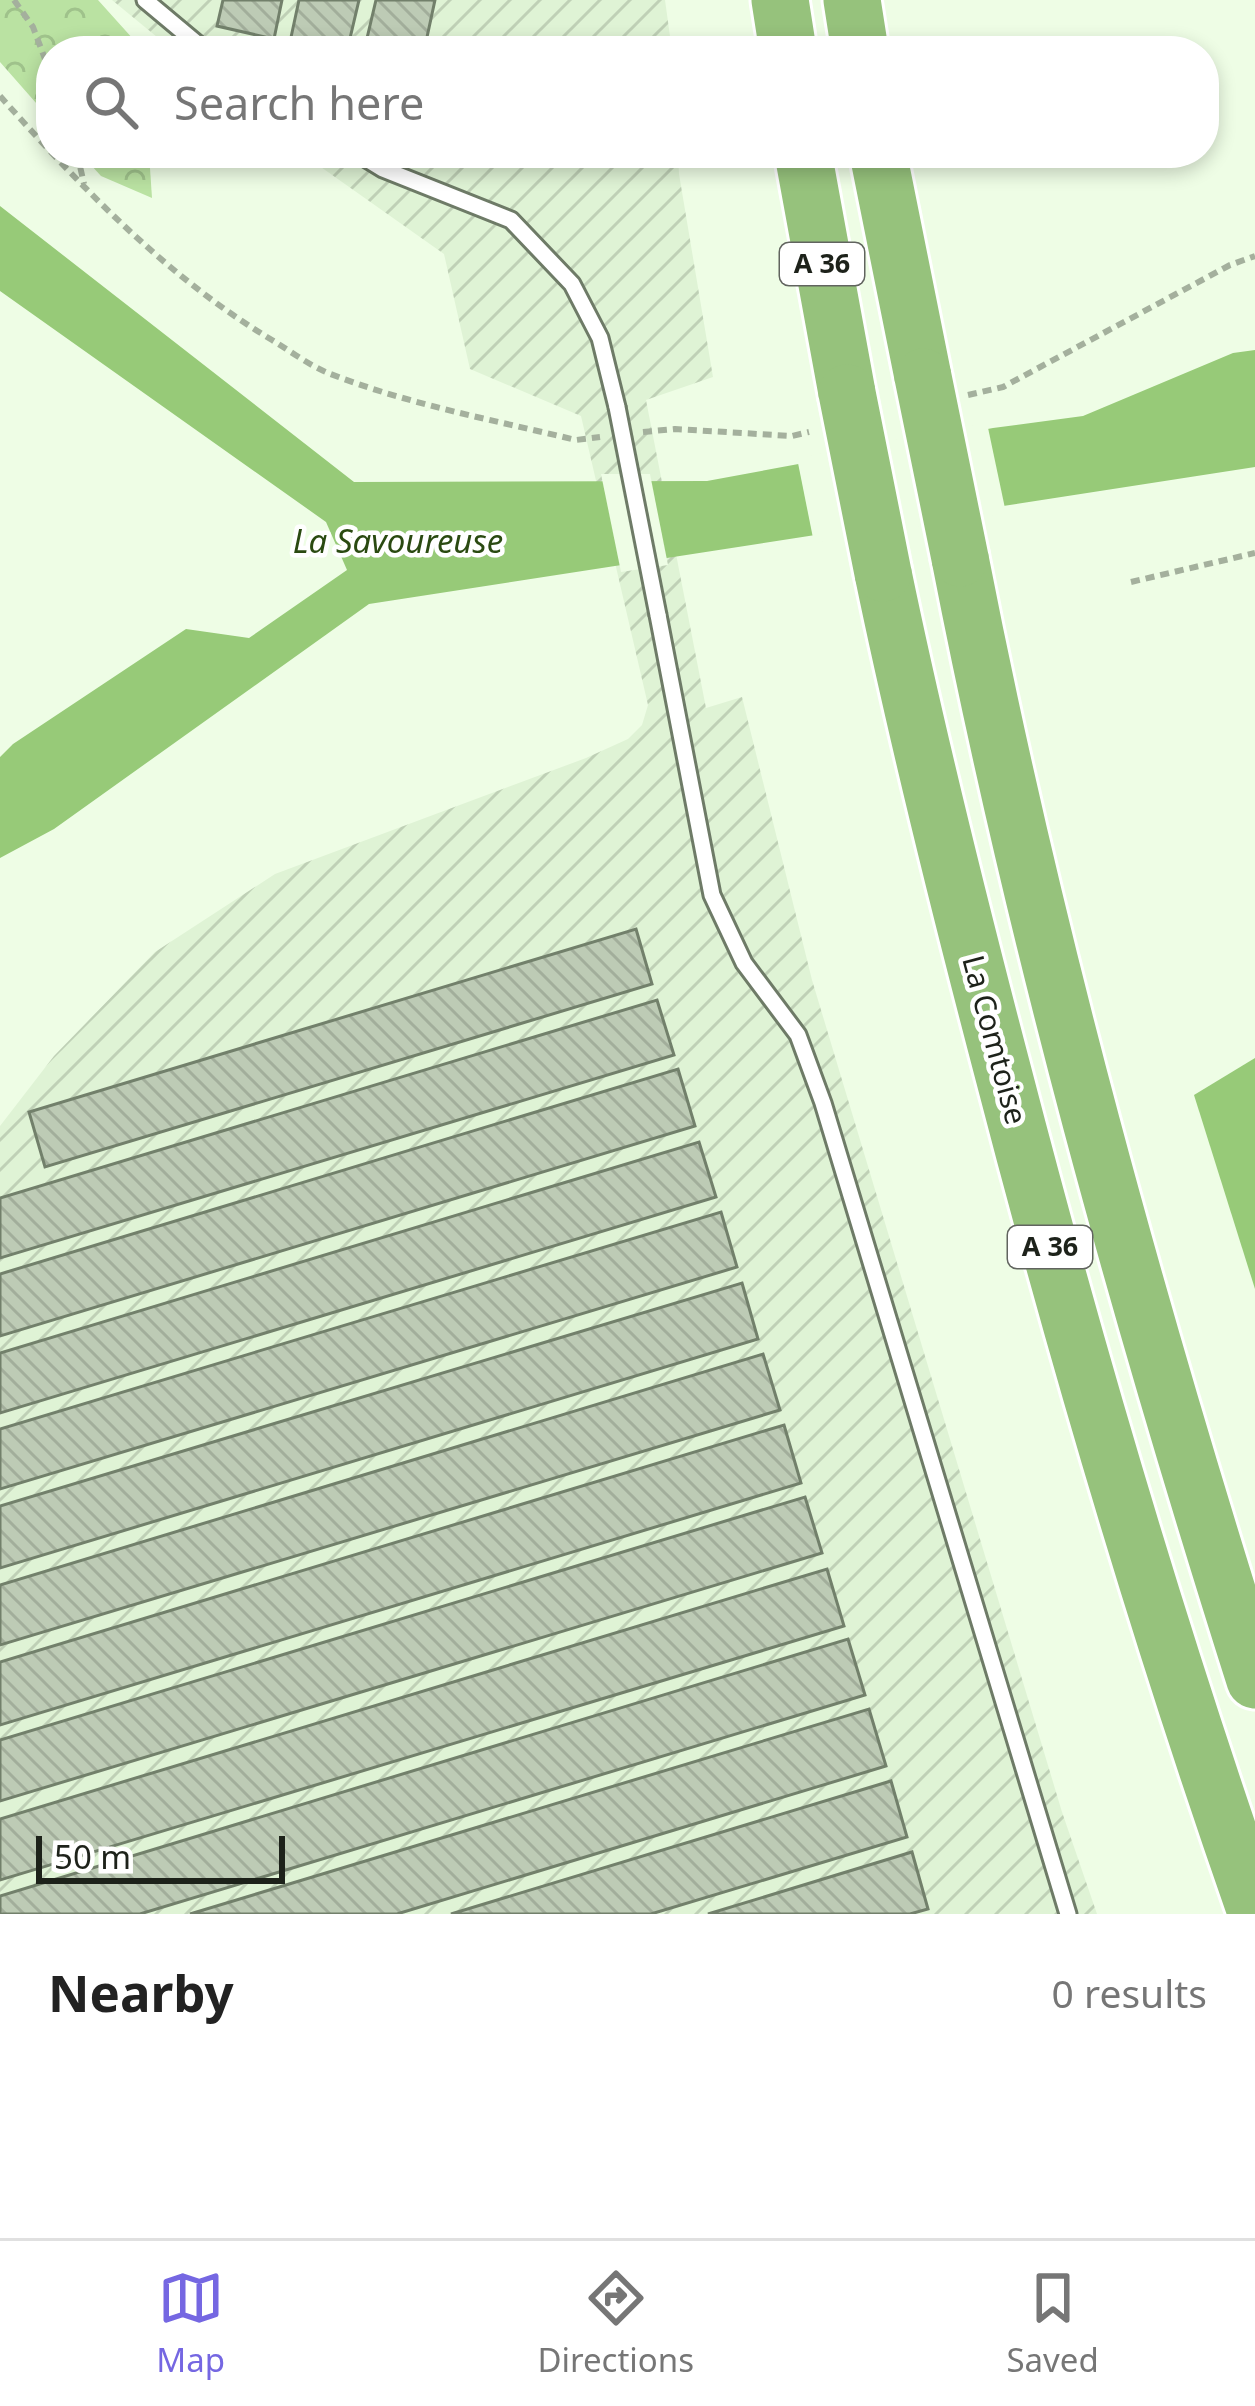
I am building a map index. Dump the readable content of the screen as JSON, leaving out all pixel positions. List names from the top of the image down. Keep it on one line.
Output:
{"streets":{"highway":["A 36","La Comtoise"]},"water":["La Savoureuse"],"scale_bar":"50 m","page":{"search":"Search here","scale":"50 m","heading":["Nearby","0 results"],"nav":["Map","Directions","Saved"]}}
